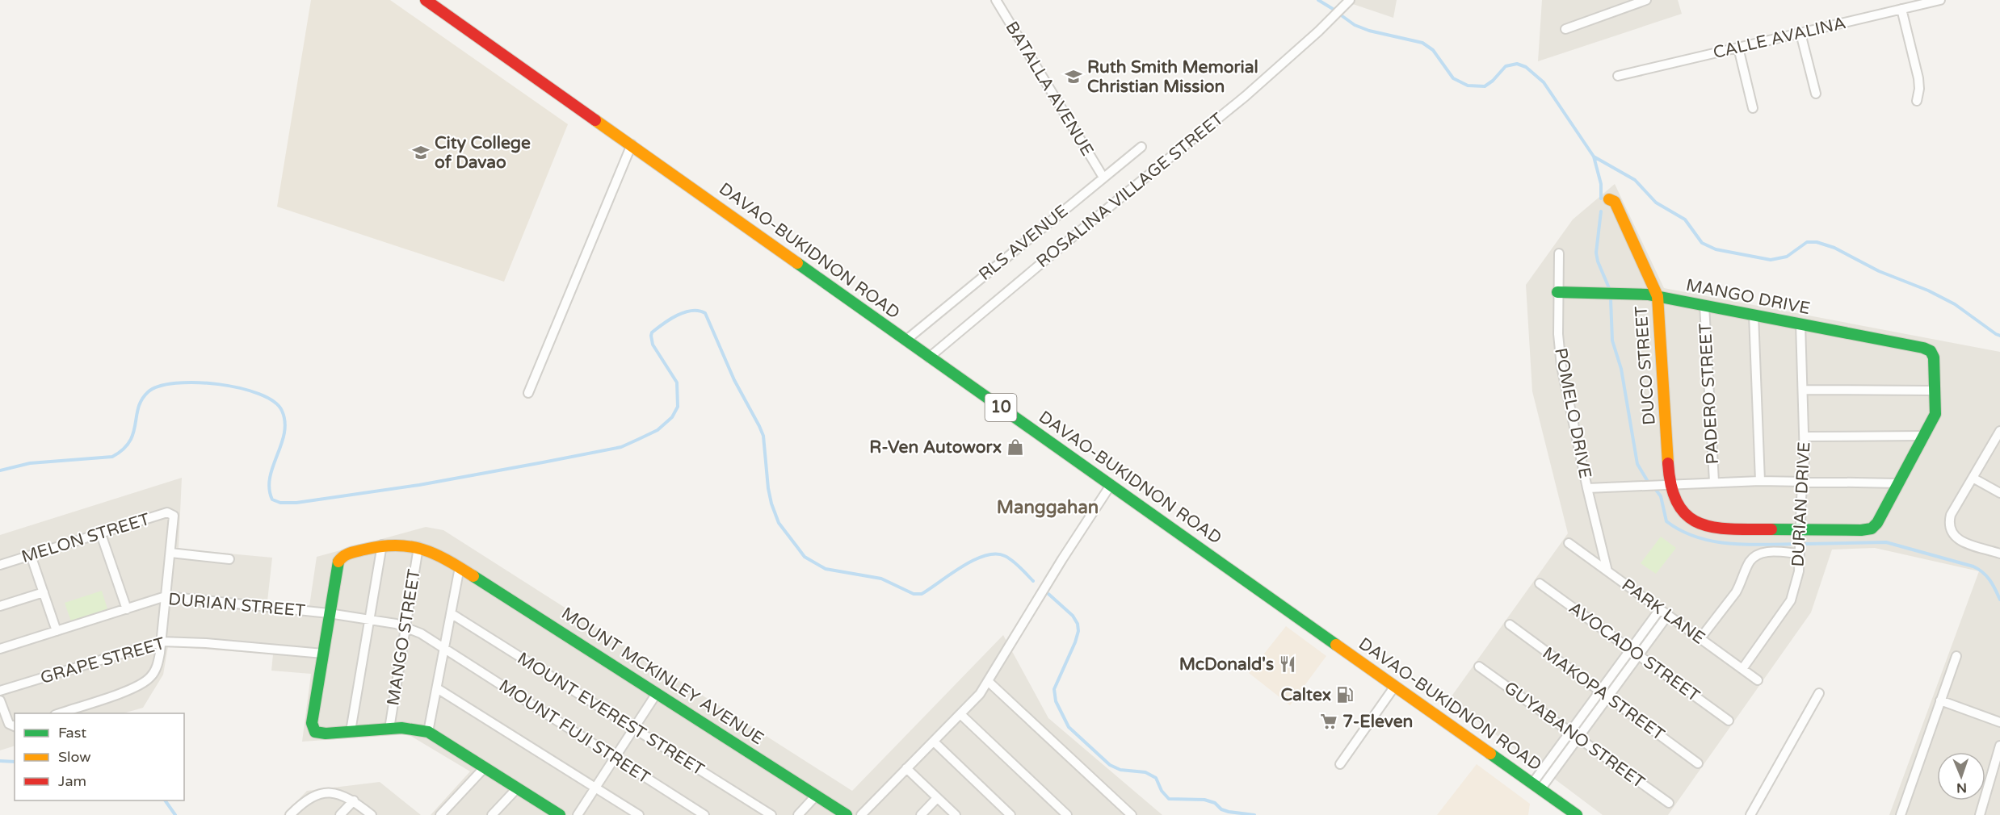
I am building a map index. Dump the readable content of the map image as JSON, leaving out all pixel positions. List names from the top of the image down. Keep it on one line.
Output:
{"streets":{"main road":["DAVAO-BUKIDNON ROAD","MANGO DRIVE","DUCO STREET","10","MOUNT MCKINLEY AVENUE"],"street":["CALLE AVALINA","BATALLA AVENUE","ROSALINA VILLAGE STREET","RLS AVENUE","PADERO STREET","POMELO DRIVE","DURIAN DRIVE","MELON STREET","DURIAN STREET","PARK LANE","MANGO STREET","AVOCADO STREET","GRAPE STREET","MAKOPA STREET","MOUNT EVEREST STREET","MOUNT FUJI STREET","GUYABANO STREET"]},"crossings":[["BATALLA AVENUE","RLS AVENUE"],["ROSALINA VILLAGE STREET","DAVAO-BUKIDNON ROAD"],["RLS AVENUE","DAVAO-BUKIDNON ROAD"],["MANGO DRIVE","DUCO STREET"],["MANGO DRIVE","PADERO STREET"],["MANGO DRIVE","POMELO DRIVE"],["MANGO DRIVE","DURIAN DRIVE"],["DUCO STREET","DURIAN DRIVE"],["POMELO DRIVE","PARK LANE"],["DURIAN DRIVE","PARK LANE"],["DURIAN STREET","MANGO STREET"],["DURIAN STREET","MOUNT MCKINLEY AVENUE"],["DURIAN STREET","MOUNT FUJI STREET"],["MANGO STREET","MOUNT MCKINLEY AVENUE"]],"districts":["Manggahan"],"places":{"school or university":["Ruth Smith Memorial Christian Mission","City College of Davao"],"shop":["R-Ven Autoworx"],"restaurant":["McDonald's"],"fuel station":["Caltex"],"supermarket":["7-Eleven"]},"legend":["Fast","Slow","Jam"],"north":"bottom"}
